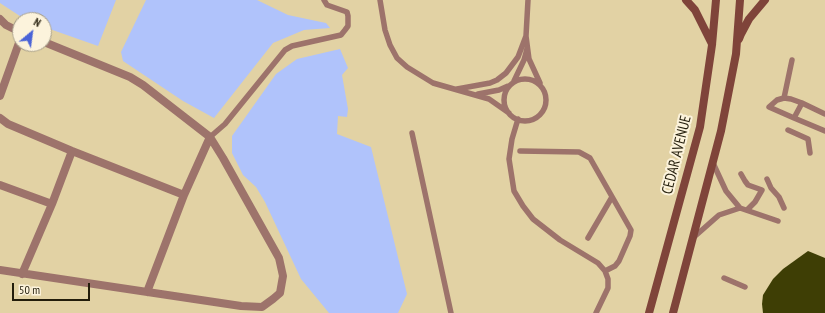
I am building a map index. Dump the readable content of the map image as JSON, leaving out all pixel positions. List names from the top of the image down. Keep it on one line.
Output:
{"streets":{"main road":["CEDAR AVENUE"]},"scale_bar":"50 m","north":"top right"}
